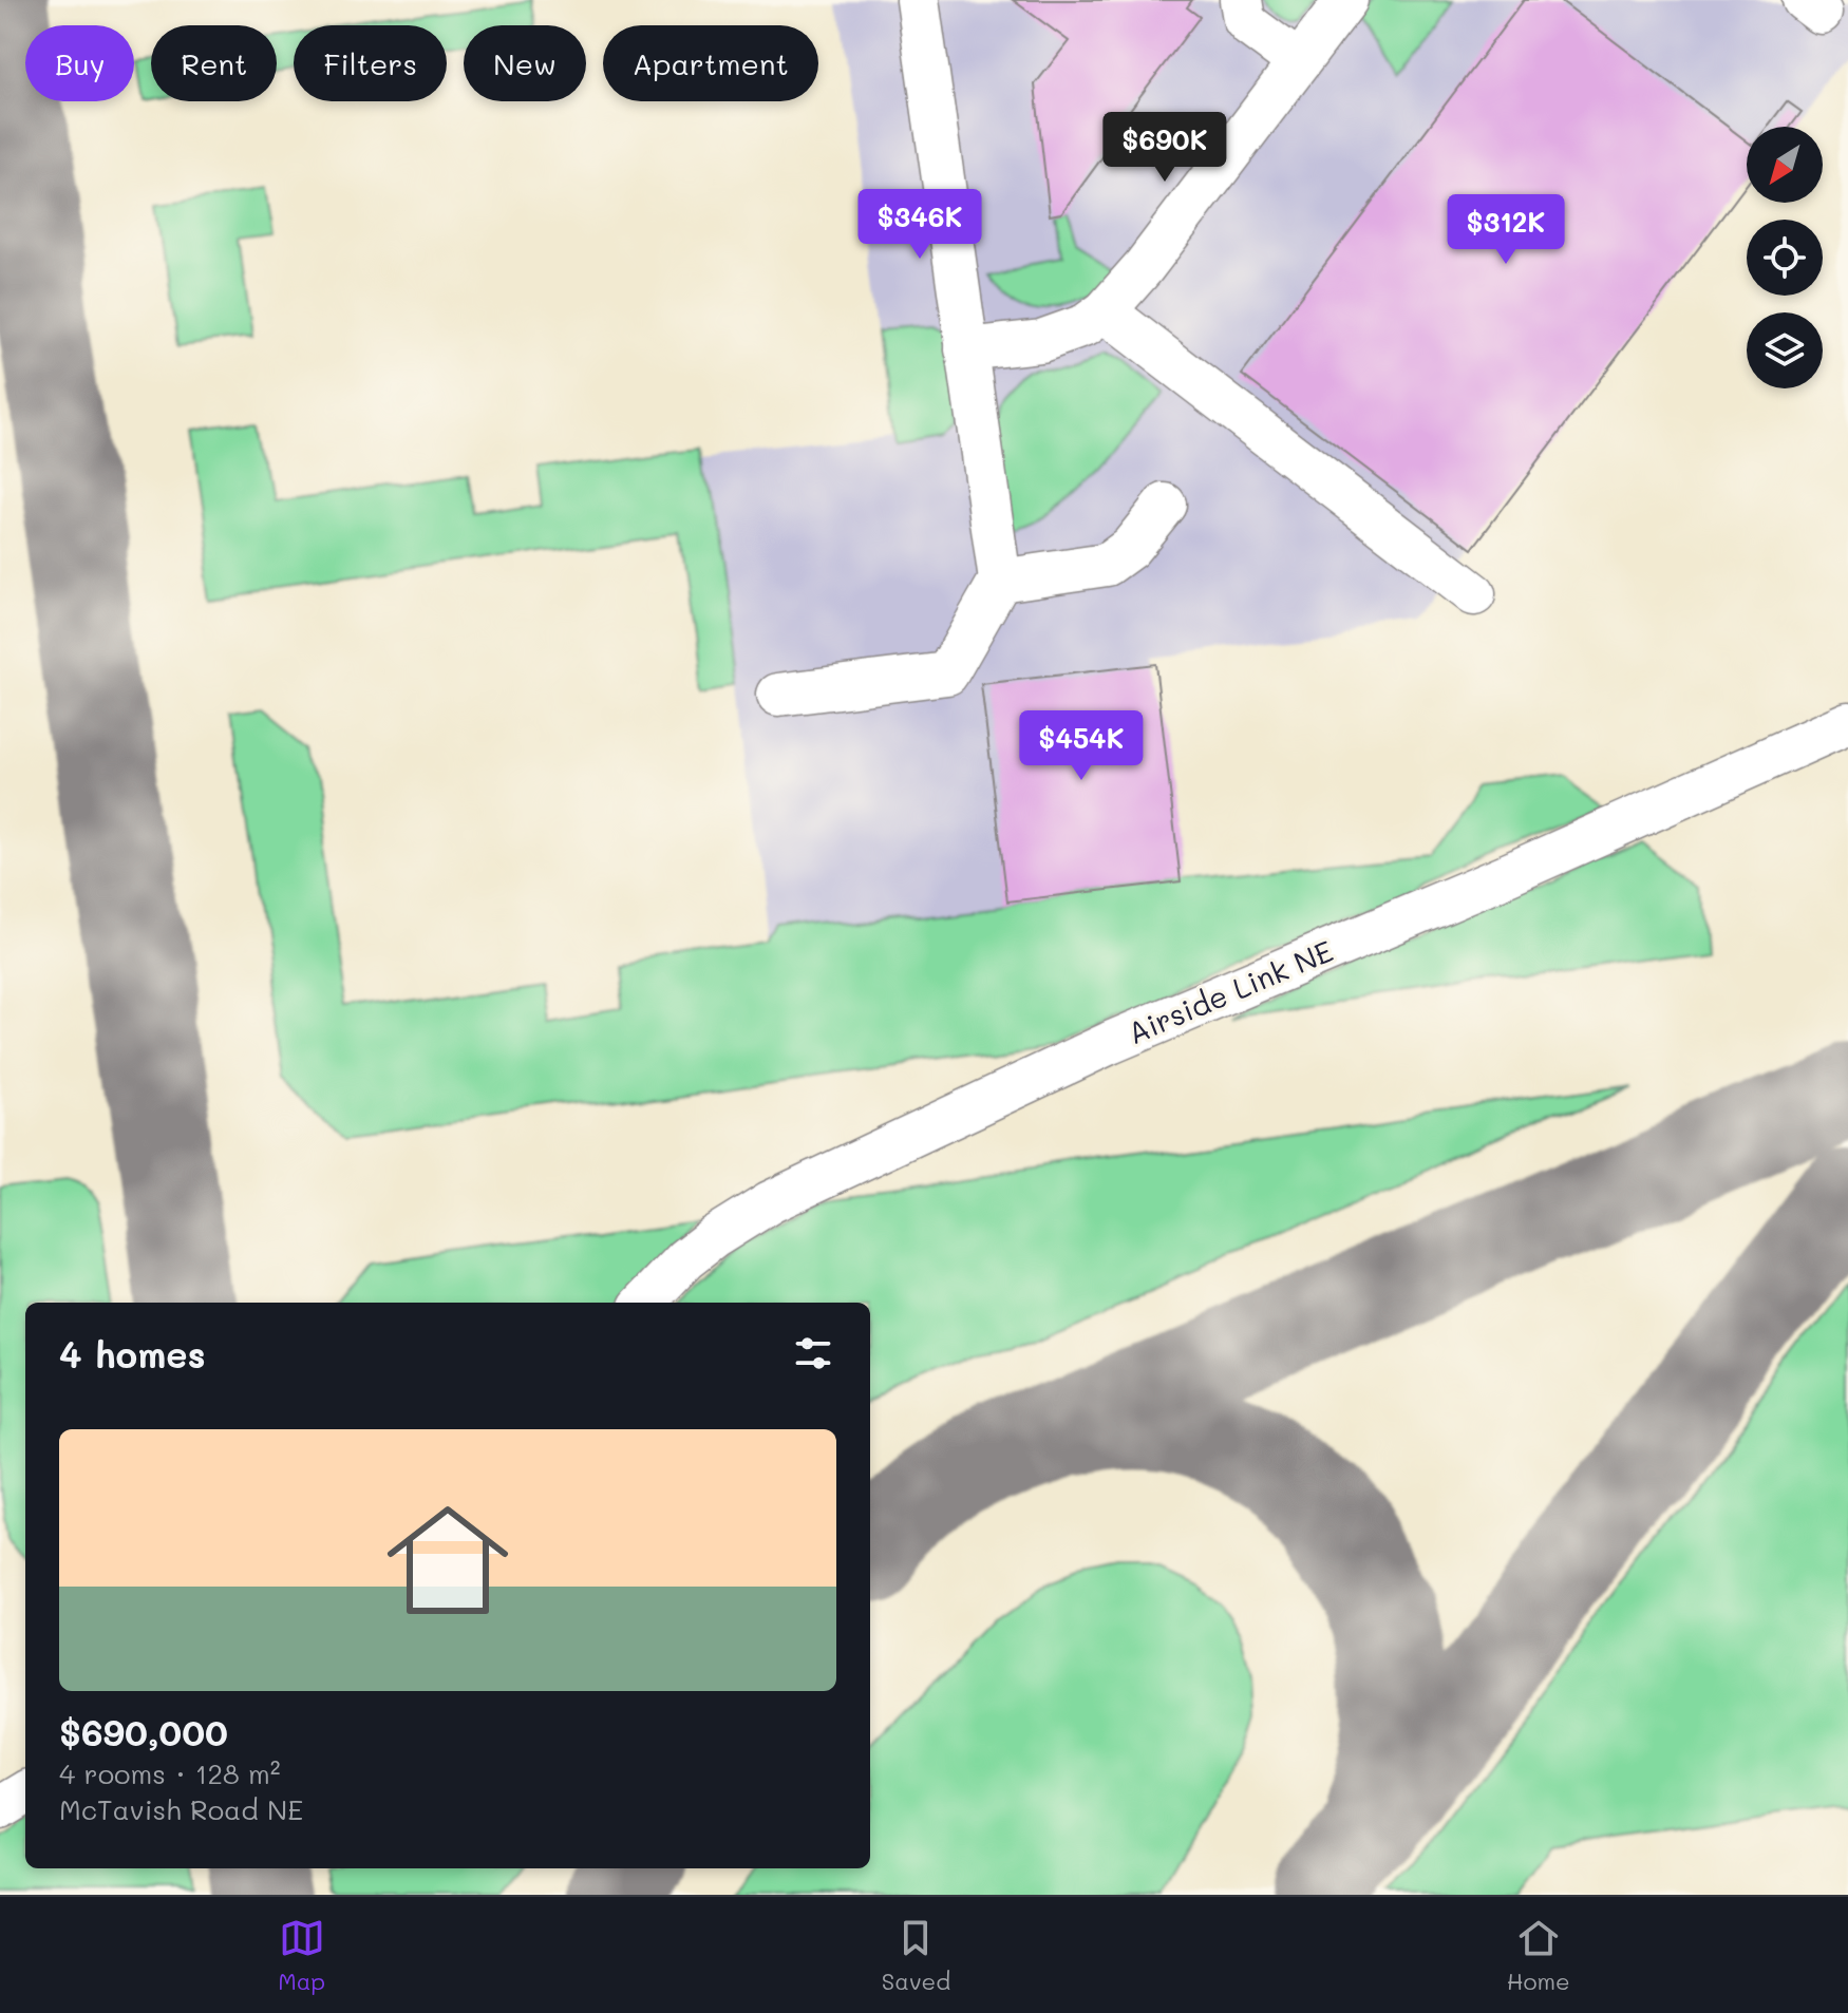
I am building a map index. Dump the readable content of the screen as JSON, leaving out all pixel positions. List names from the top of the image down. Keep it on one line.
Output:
{"streets":{"street":["Airside Link NE"]},"north":"bottom left","page":{"chip":["Buy","Rent","Filters","New","Apartment"],"price":["$690K","$346K","$312K","$454K"],"heading":"4 homes","list":[{"name":"$690,000","note":"4 rooms · 128 m² · McTavish Road NE"}],"tabs":["Map","Saved","Home"]}}
